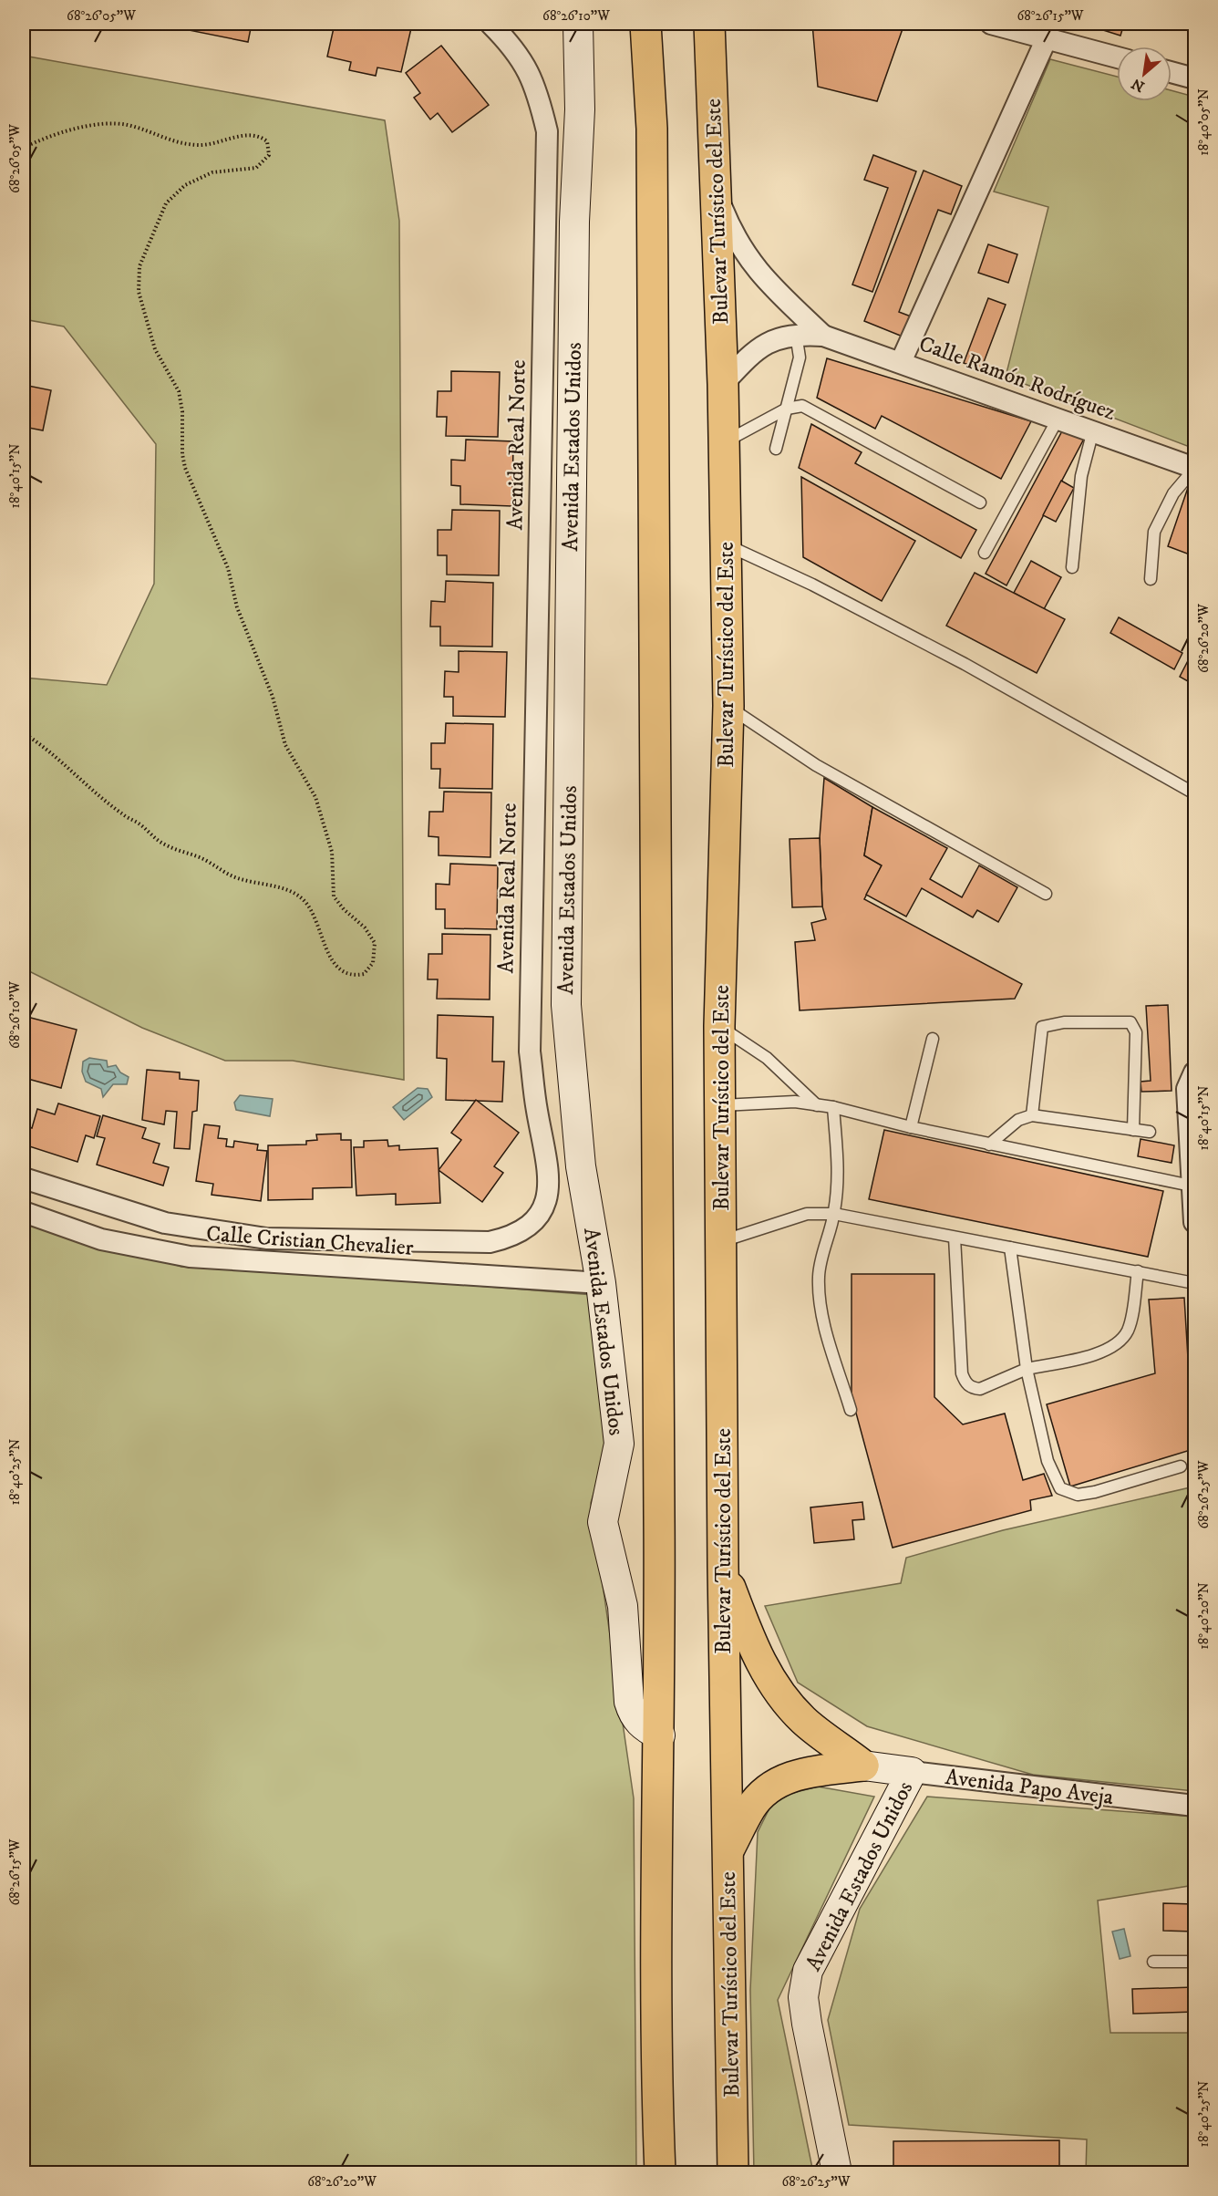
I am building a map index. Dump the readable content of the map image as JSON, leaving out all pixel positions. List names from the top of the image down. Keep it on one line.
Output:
{"streets":{"highway":["Bulevar Turístico del Este"],"street":["Calle Ramón Rodríguez","Avenida Real Norte","Avenida Estados Unidos","Calle Cristian Chevalier","Avenida Papo Aveja"]},"crossings":[["Avenida Estados Unidos","Calle Cristian Chevalier"],["Avenida Estados Unidos","Avenida Papo Aveja"]],"north":"bottom left","coordinates":["68°26'05\"W","68°26'10\"W","68°26'15\"W","18°40'05\"N","18°40'15\"N","68°26'20\"W","18°40'25\"N","68°26'25\"W","18°40'20\"N"]}
